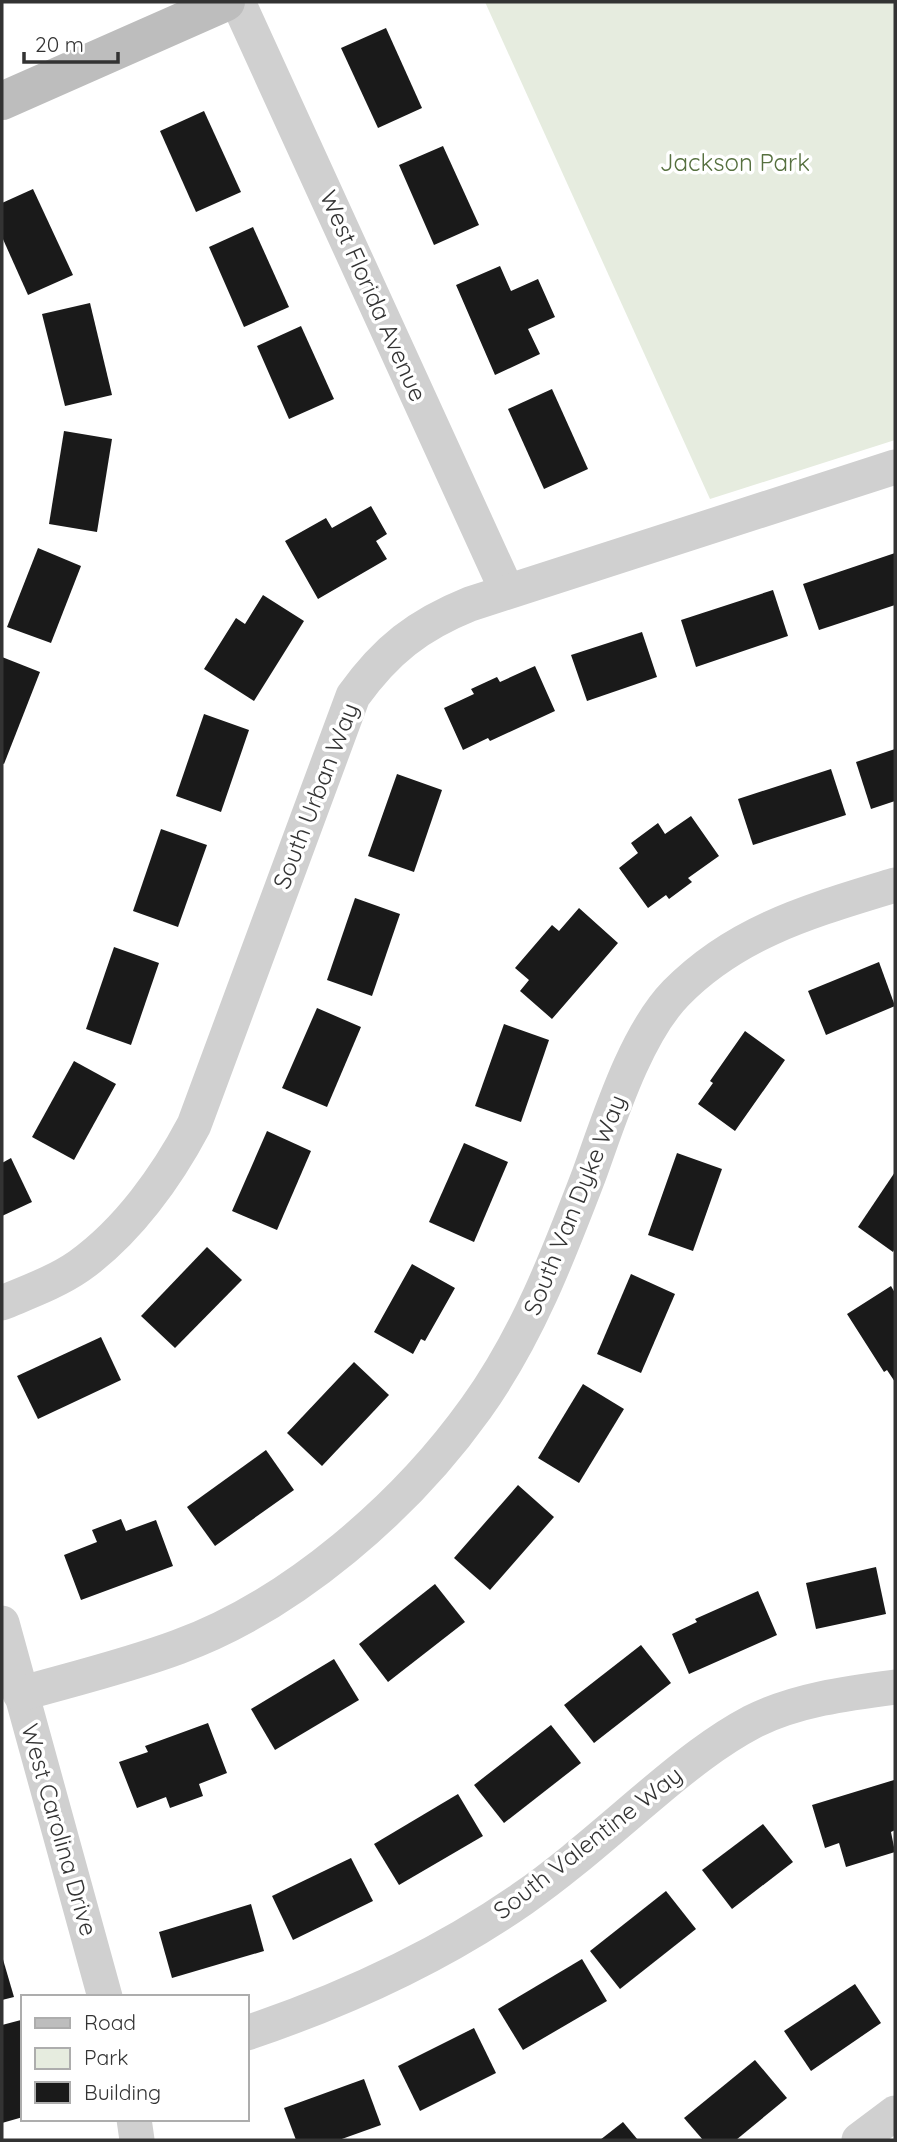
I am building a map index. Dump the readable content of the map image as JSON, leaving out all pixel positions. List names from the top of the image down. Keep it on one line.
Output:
{"streets":{"street":["West Florida Avenue","South Urban Way","South Van Dyke Way","West Carolina Drive","South Valentine Way"]},"crossings":[["West Florida Avenue","South Urban Way"],["South Van Dyke Way","West Carolina Drive"]],"parks":["Jackson Park"],"legend":["Road","Park","Building"],"scale_bar":"20 m"}
